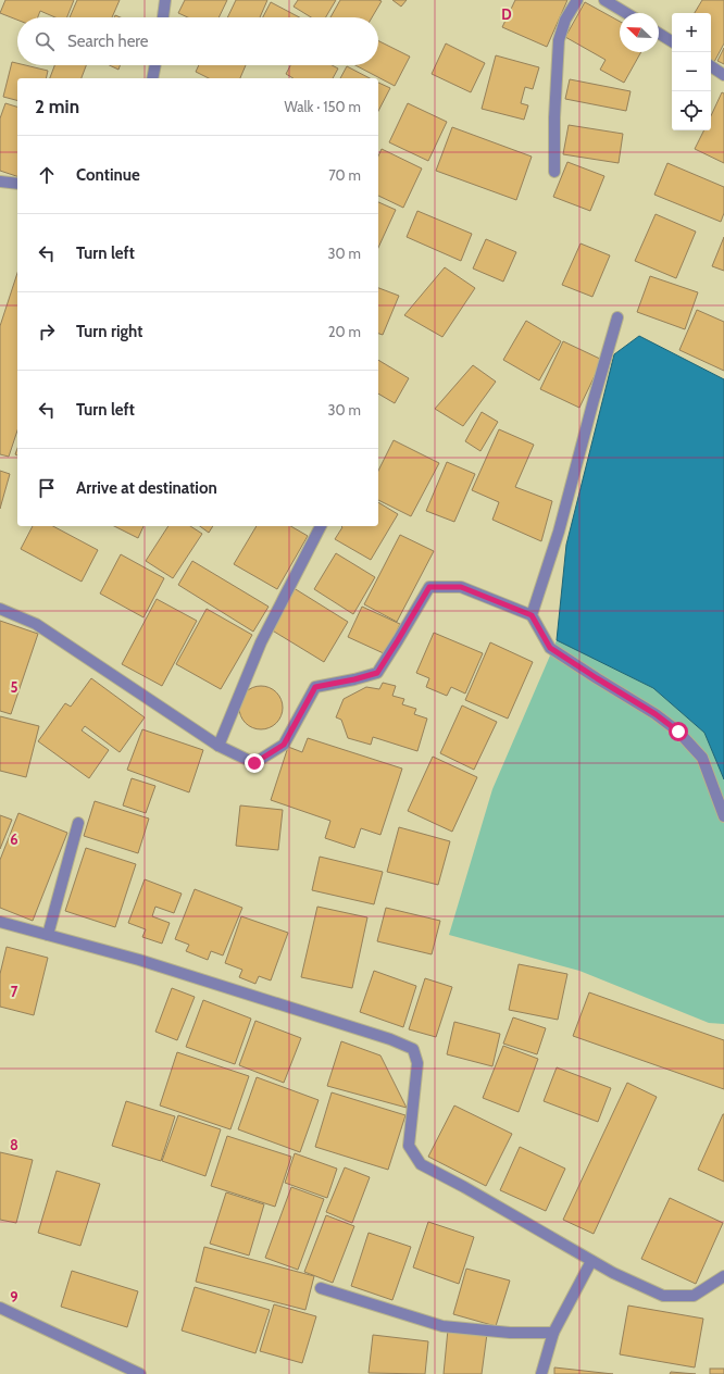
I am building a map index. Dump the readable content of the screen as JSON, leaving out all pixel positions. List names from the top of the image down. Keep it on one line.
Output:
{"north":"top left","page":{"map_buttons":["+","−"],"search":"Search here","heading":["2 min","Walk · 150 m"],"list":[["Continue","70 m"],["Turn left","30 m"],["Turn right","20 m"],["Turn left","30 m"],"Arrive at destination"]},"grid":{"columns":["D"],"rows":["5","6","7","8","9"]}}
